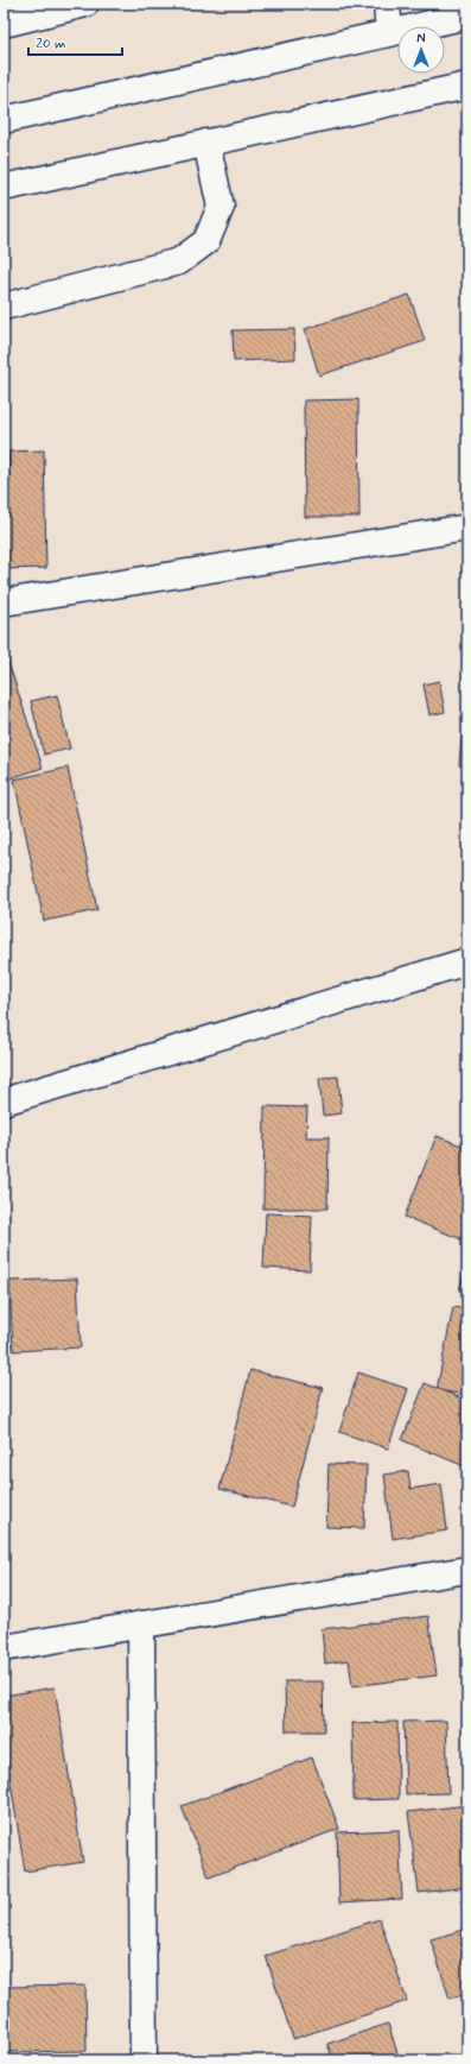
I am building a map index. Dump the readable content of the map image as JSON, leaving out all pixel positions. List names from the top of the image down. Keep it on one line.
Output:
{"scale_bar":"20 m","north":"top"}
